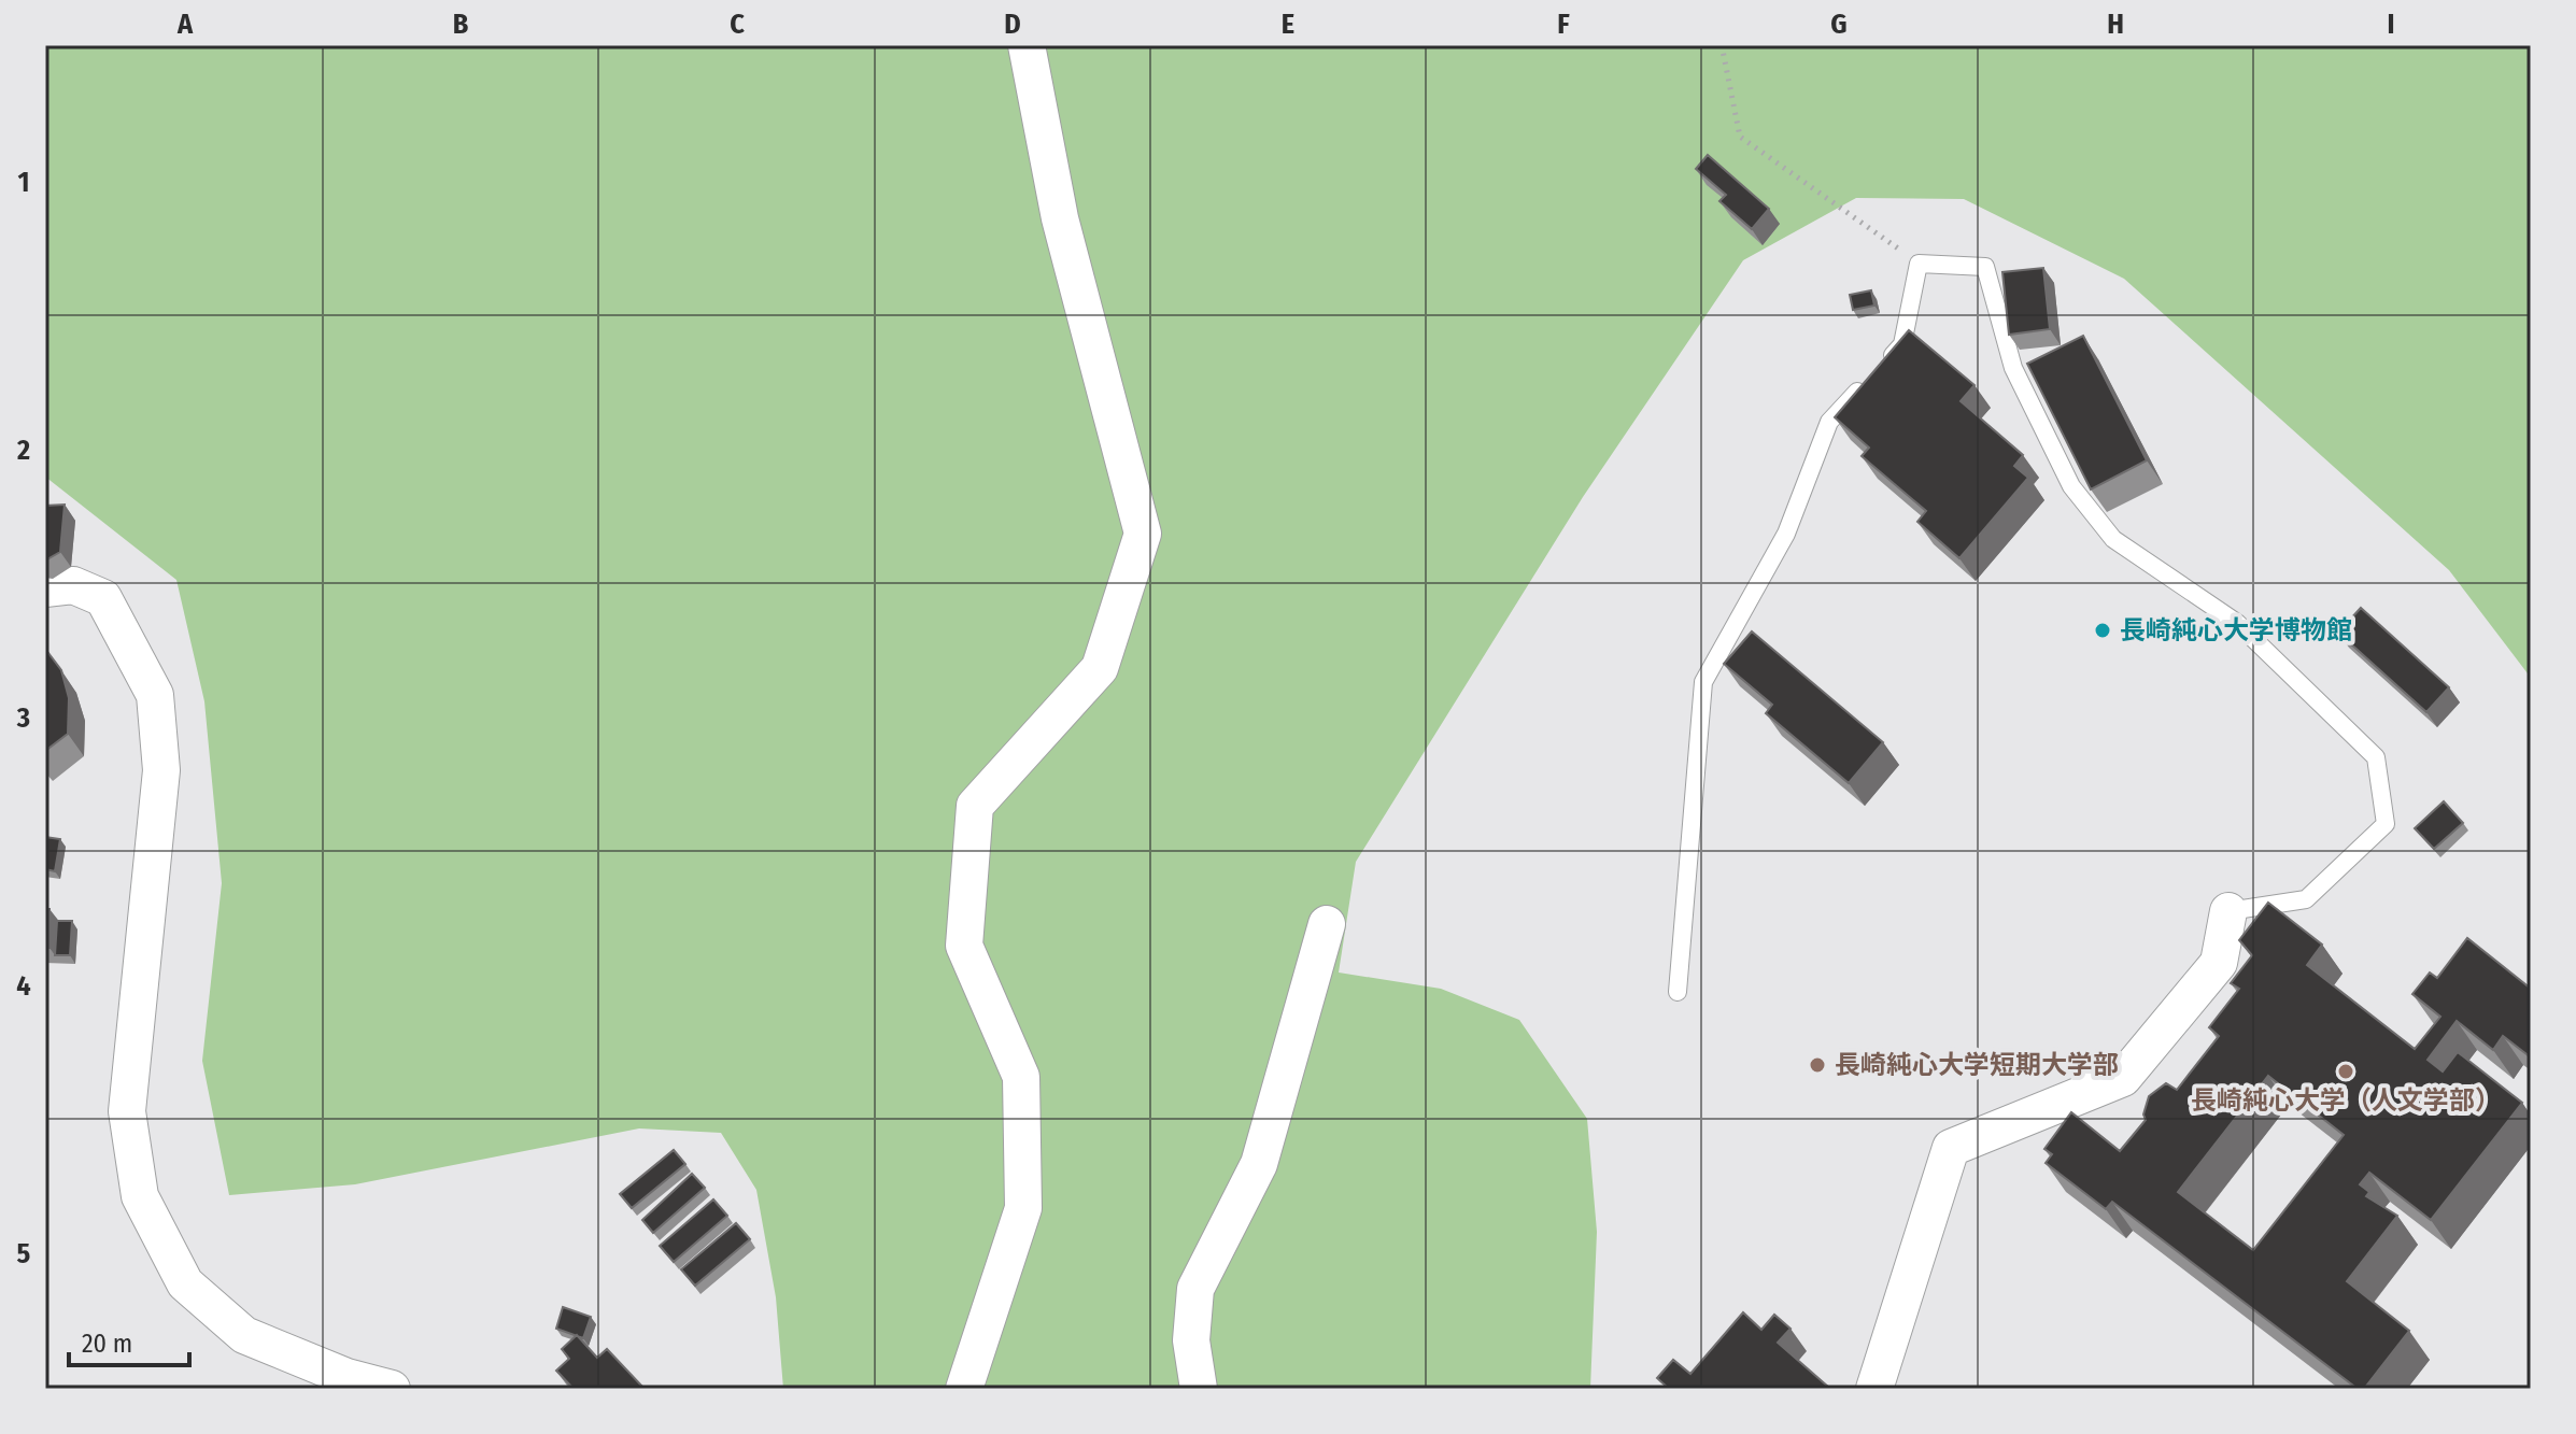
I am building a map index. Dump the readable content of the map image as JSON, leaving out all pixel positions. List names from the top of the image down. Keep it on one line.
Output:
{"places":["長崎純心大学博物館","長崎純心大学短期大学部","長崎純心大学（人文学部）"],"scale_bar":"20 m","grid":{"columns":["A","B","C","D","E","F","G","H","I"],"rows":["1","2","3","4","5"]}}
